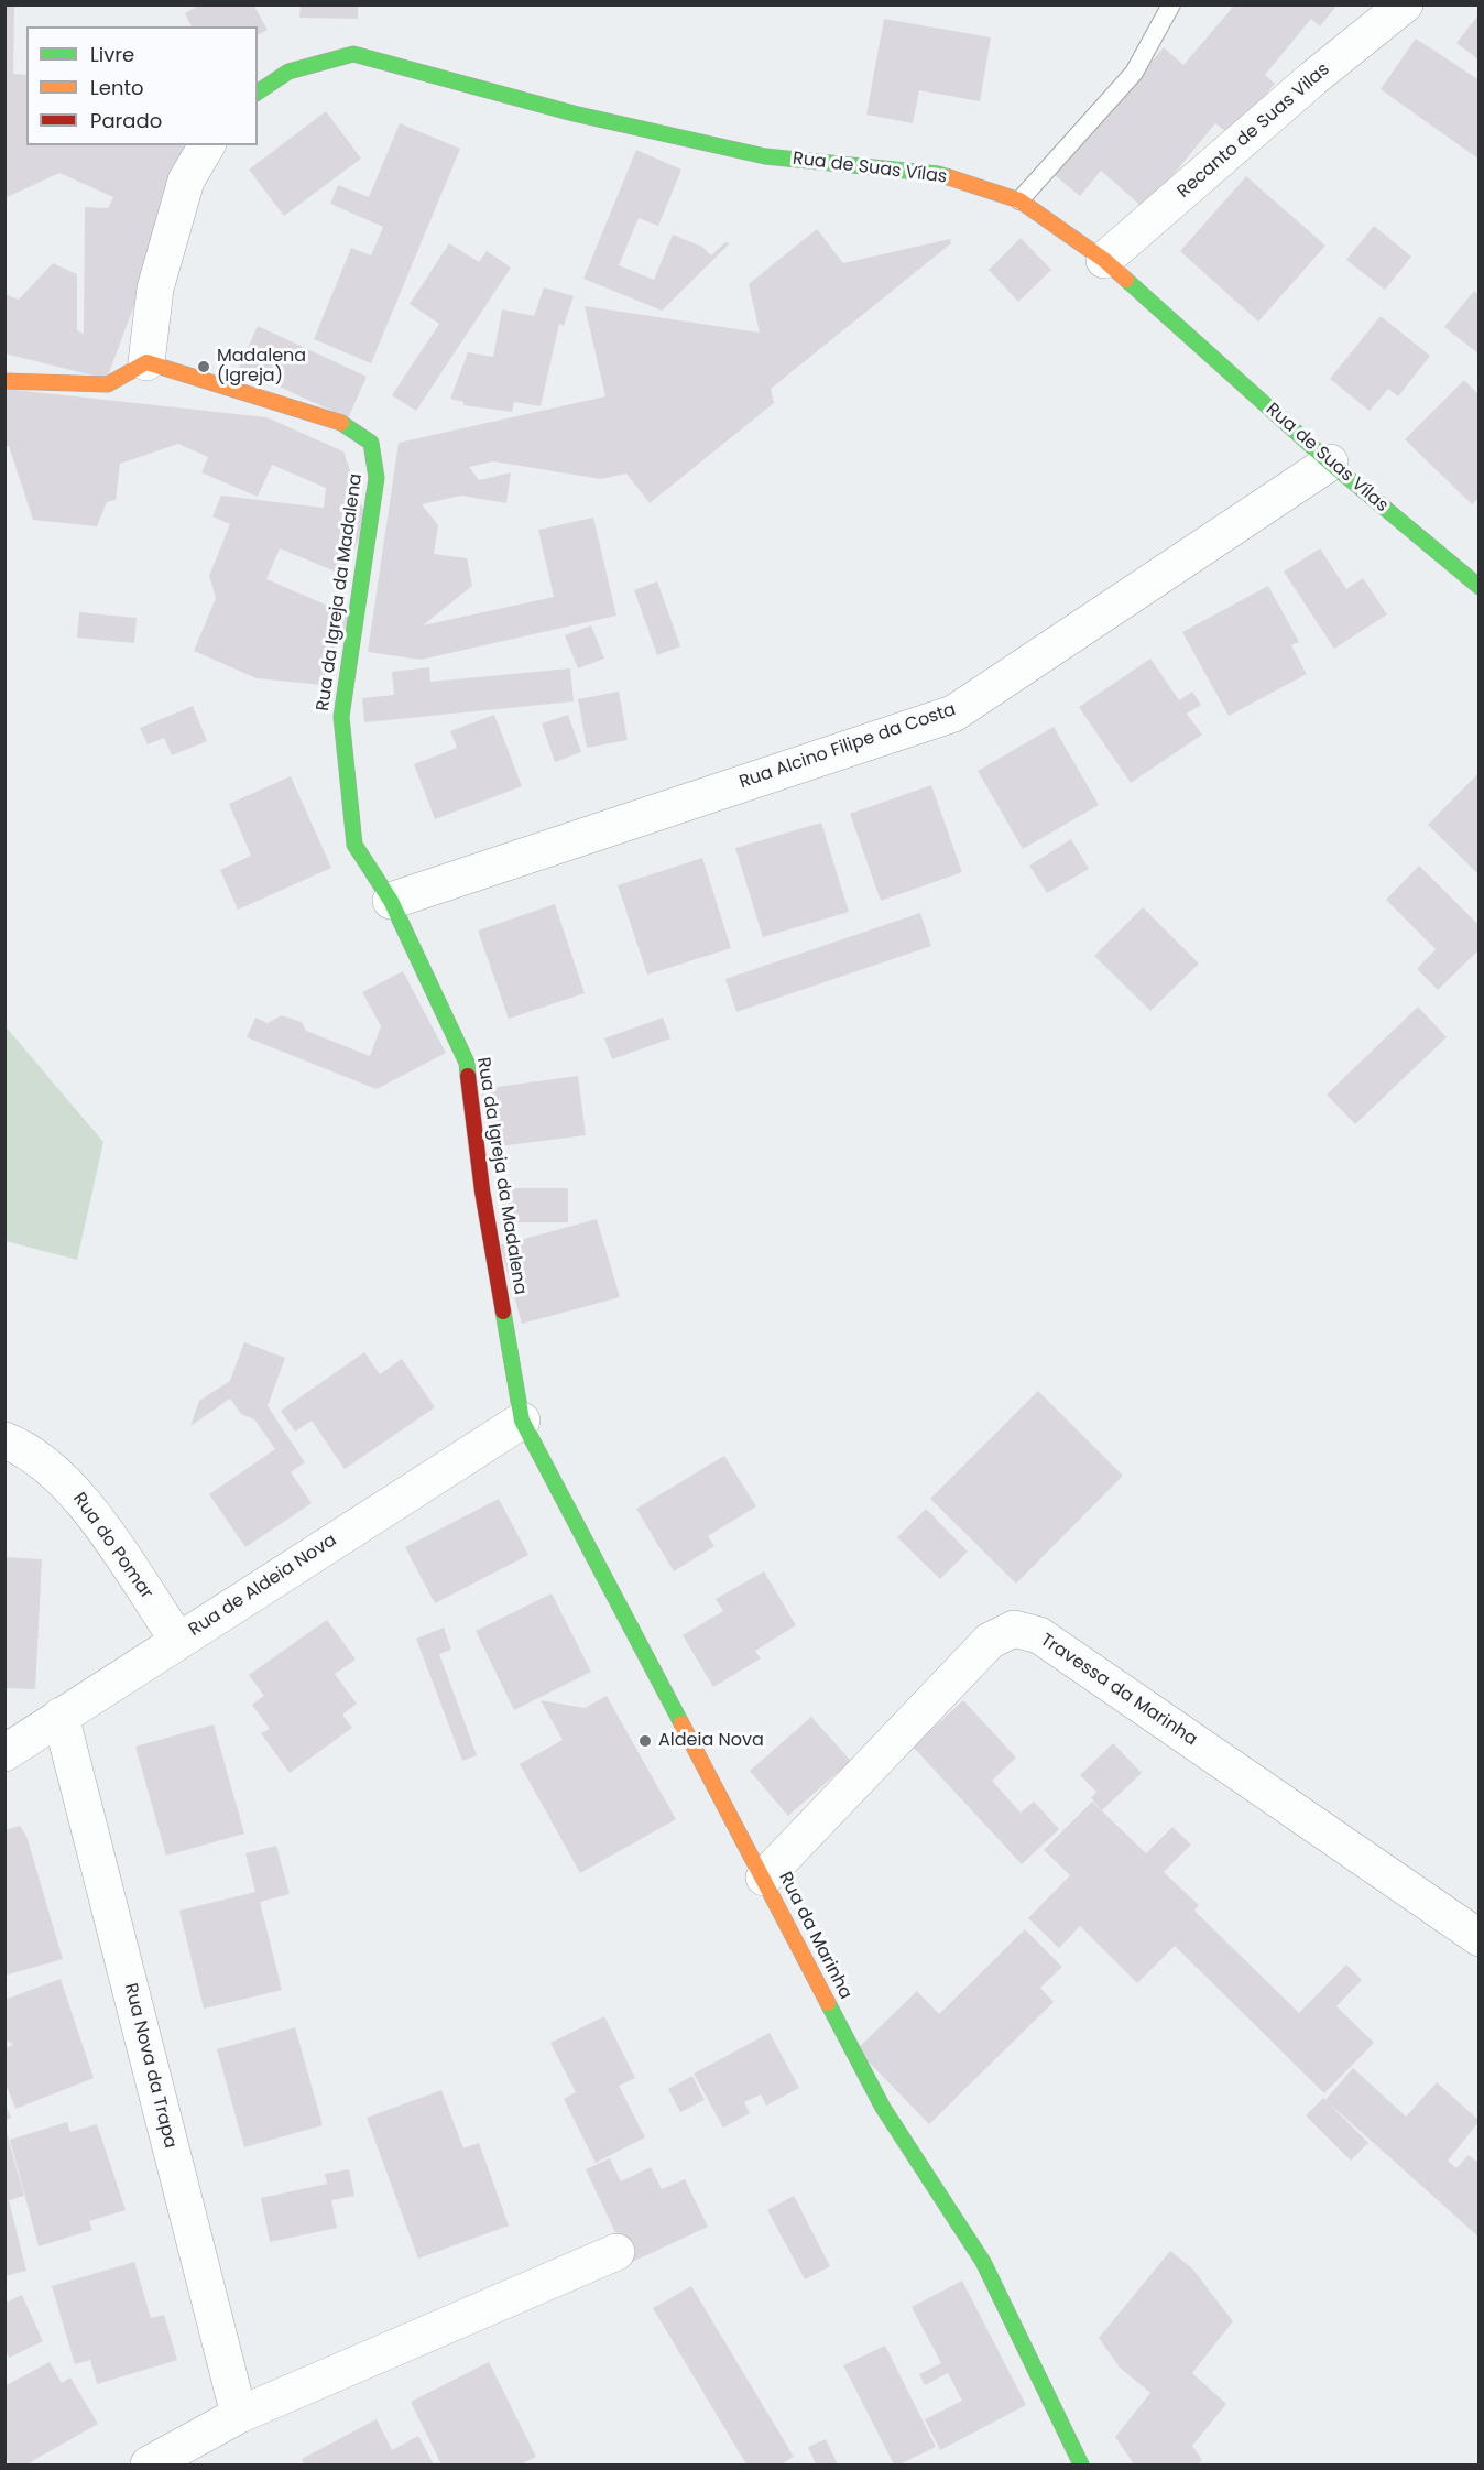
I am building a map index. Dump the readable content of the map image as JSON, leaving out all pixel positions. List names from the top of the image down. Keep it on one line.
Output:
{"streets":{"street":["Recanto de Suas Vilas","Rua de Suas Vílas","Rua da Igreja da Madalena","Rua Alcino Filipe da Costa","Rua do Pomar","Rua de Aldeia Nova","Travessa da Marinha","Rua da Marinha","Rua Nova da Trapa"]},"crossings":[["Recanto de Suas Vilas","Rua de Suas Vílas"],["Rua de Suas Vílas","Rua Alcino Filipe da Costa"],["Rua da Igreja da Madalena","Rua Alcino Filipe da Costa"],["Rua da Igreja da Madalena","Rua de Aldeia Nova"],["Rua da Igreja da Madalena","Rua da Marinha"],["Rua do Pomar","Rua de Aldeia Nova"],["Rua de Aldeia Nova","Rua da Marinha"],["Rua de Aldeia Nova","Rua Nova da Trapa"],["Travessa da Marinha","Rua da Marinha"]],"places":["Madalena (Igreja)","Aldeia Nova"],"legend":["Livre","Lento","Parado"]}
